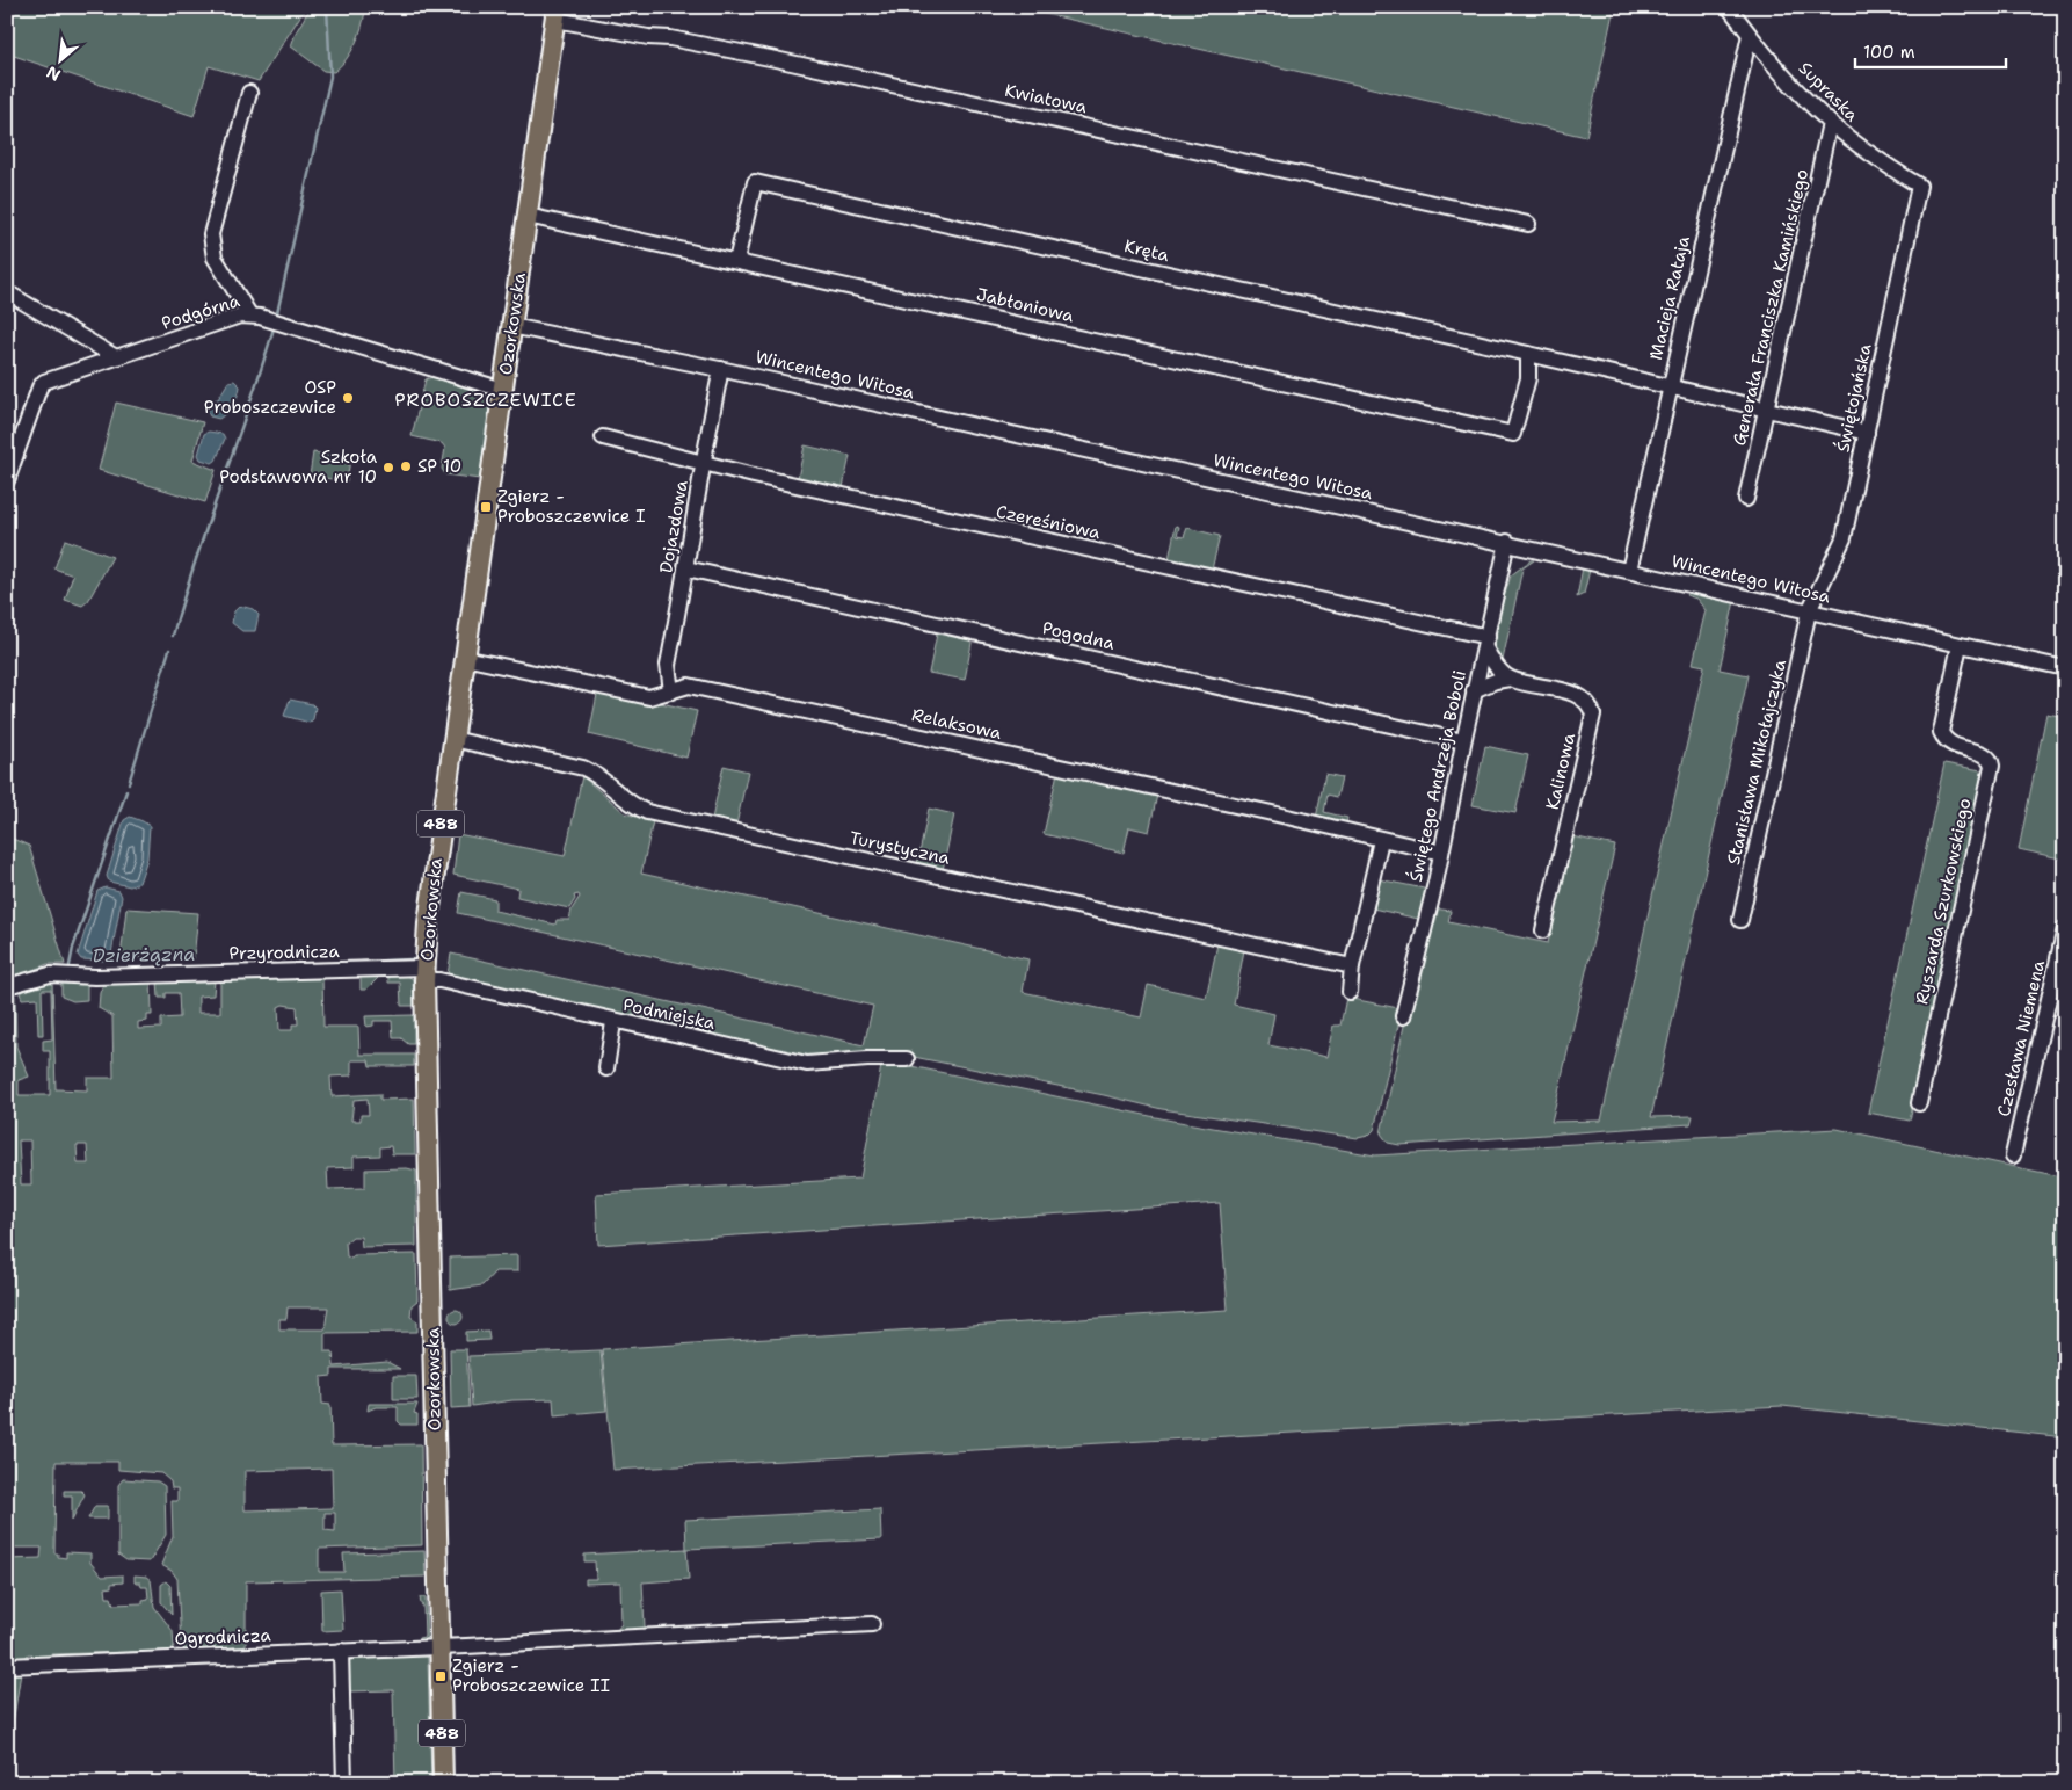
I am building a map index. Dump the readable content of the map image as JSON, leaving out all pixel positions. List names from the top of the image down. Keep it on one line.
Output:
{"streets":{"main road":["Ozorkowska","488"],"street":["Supraska","Kwiatowa","Kręta","Macieja Rataja","Jabłoniowa","Generała Franciszka Kamińskiego","Podgórna","Wincentego Witosa","Świętojańska","Czereśniowa","Dojazdowa","Pogodna","Relaksowa","Stanisława Mikołajczyka","Kalinowa","Świętego Andrzeja Boboli","Turystyczna","Ryszarda Szurkowskiego","Przyrodnicza","Podmiejska","Czesława Niemena","Ogrodnicza"]},"crossings":[["Supraska","Macieja Rataja"],["Supraska","Generała Franciszka Kamińskiego"],["Supraska","Świętojańska"],["Kwiatowa","Ozorkowska"],["Kręta","Jabłoniowa"],["Macieja Rataja","Wincentego Witosa"],["Jabłoniowa","Ozorkowska"],["Podgórna","Ozorkowska"],["Ozorkowska","Wincentego Witosa"],["Ozorkowska","Relaksowa"],["Ozorkowska","488"],["Ozorkowska","Turystyczna"],["Ozorkowska","Przyrodnicza"],["Ozorkowska","Podmiejska"],["Ozorkowska","Ogrodnicza"],["Wincentego Witosa","Świętojańska"],["Wincentego Witosa","Dojazdowa"],["Wincentego Witosa","Stanisława Mikołajczyka"],["Wincentego Witosa","Świętego Andrzeja Boboli"],["Wincentego Witosa","Ryszarda Szurkowskiego"],["Świętojańska","Stanisława Mikołajczyka"],["Czereśniowa","Dojazdowa"],["Czereśniowa","Świętego Andrzeja Boboli"],["Dojazdowa","Pogodna"],["Dojazdowa","Relaksowa"],["Pogodna","Świętego Andrzeja Boboli"],["Relaksowa","Świętego Andrzeja Boboli"],["Kalinowa","Świętego Andrzeja Boboli"],["488","Ogrodnicza"],["Przyrodnicza","Podmiejska"]],"districts":["PROBOSZCZEWICE"],"water":["Dzierżązna"],"places":{"other":["OSP Proboszczewice","SP 10","Szkoła Podstawowa nr 10"],"transit":["Zgierz - Proboszczewice I","Zgierz - Proboszczewice II"]},"scale_bar":"100 m","north":"bottom left"}
